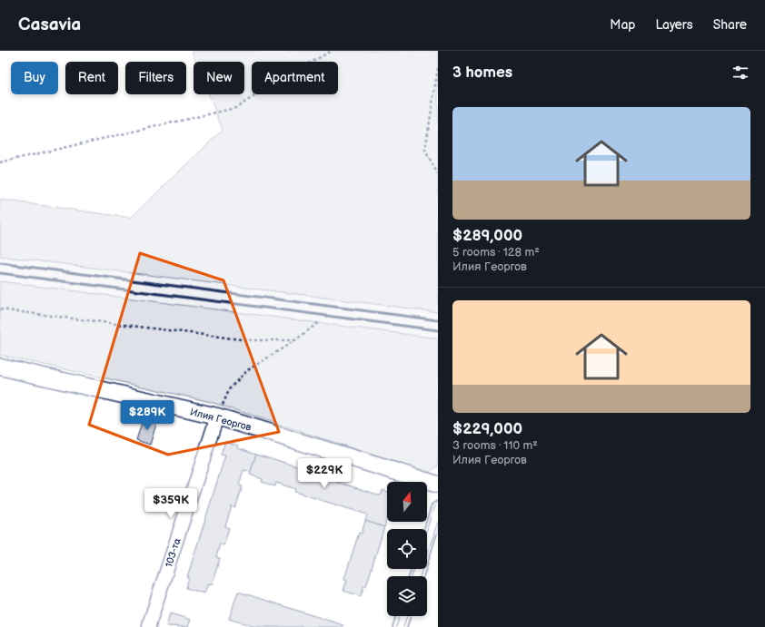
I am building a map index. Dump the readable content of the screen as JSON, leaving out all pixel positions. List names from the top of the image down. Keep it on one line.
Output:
{"streets":{"street":["Илия Георгов","103-та"]},"crossings":[["Илия Георгов","103-та"]],"north":"top","page":{"header":"Casavia","nav":["Map","Layers","Share"],"heading":"3 homes","chip":["Buy","Rent","Filters","New","Apartment"],"list":[{"name":"$289,000","note":"5 rooms · 128 m² · Илия Георгов"},{"name":"$229,000","note":"3 rooms · 110 m² · Илия Георгов"}],"price":["$289K","$229K","$359K"]}}
